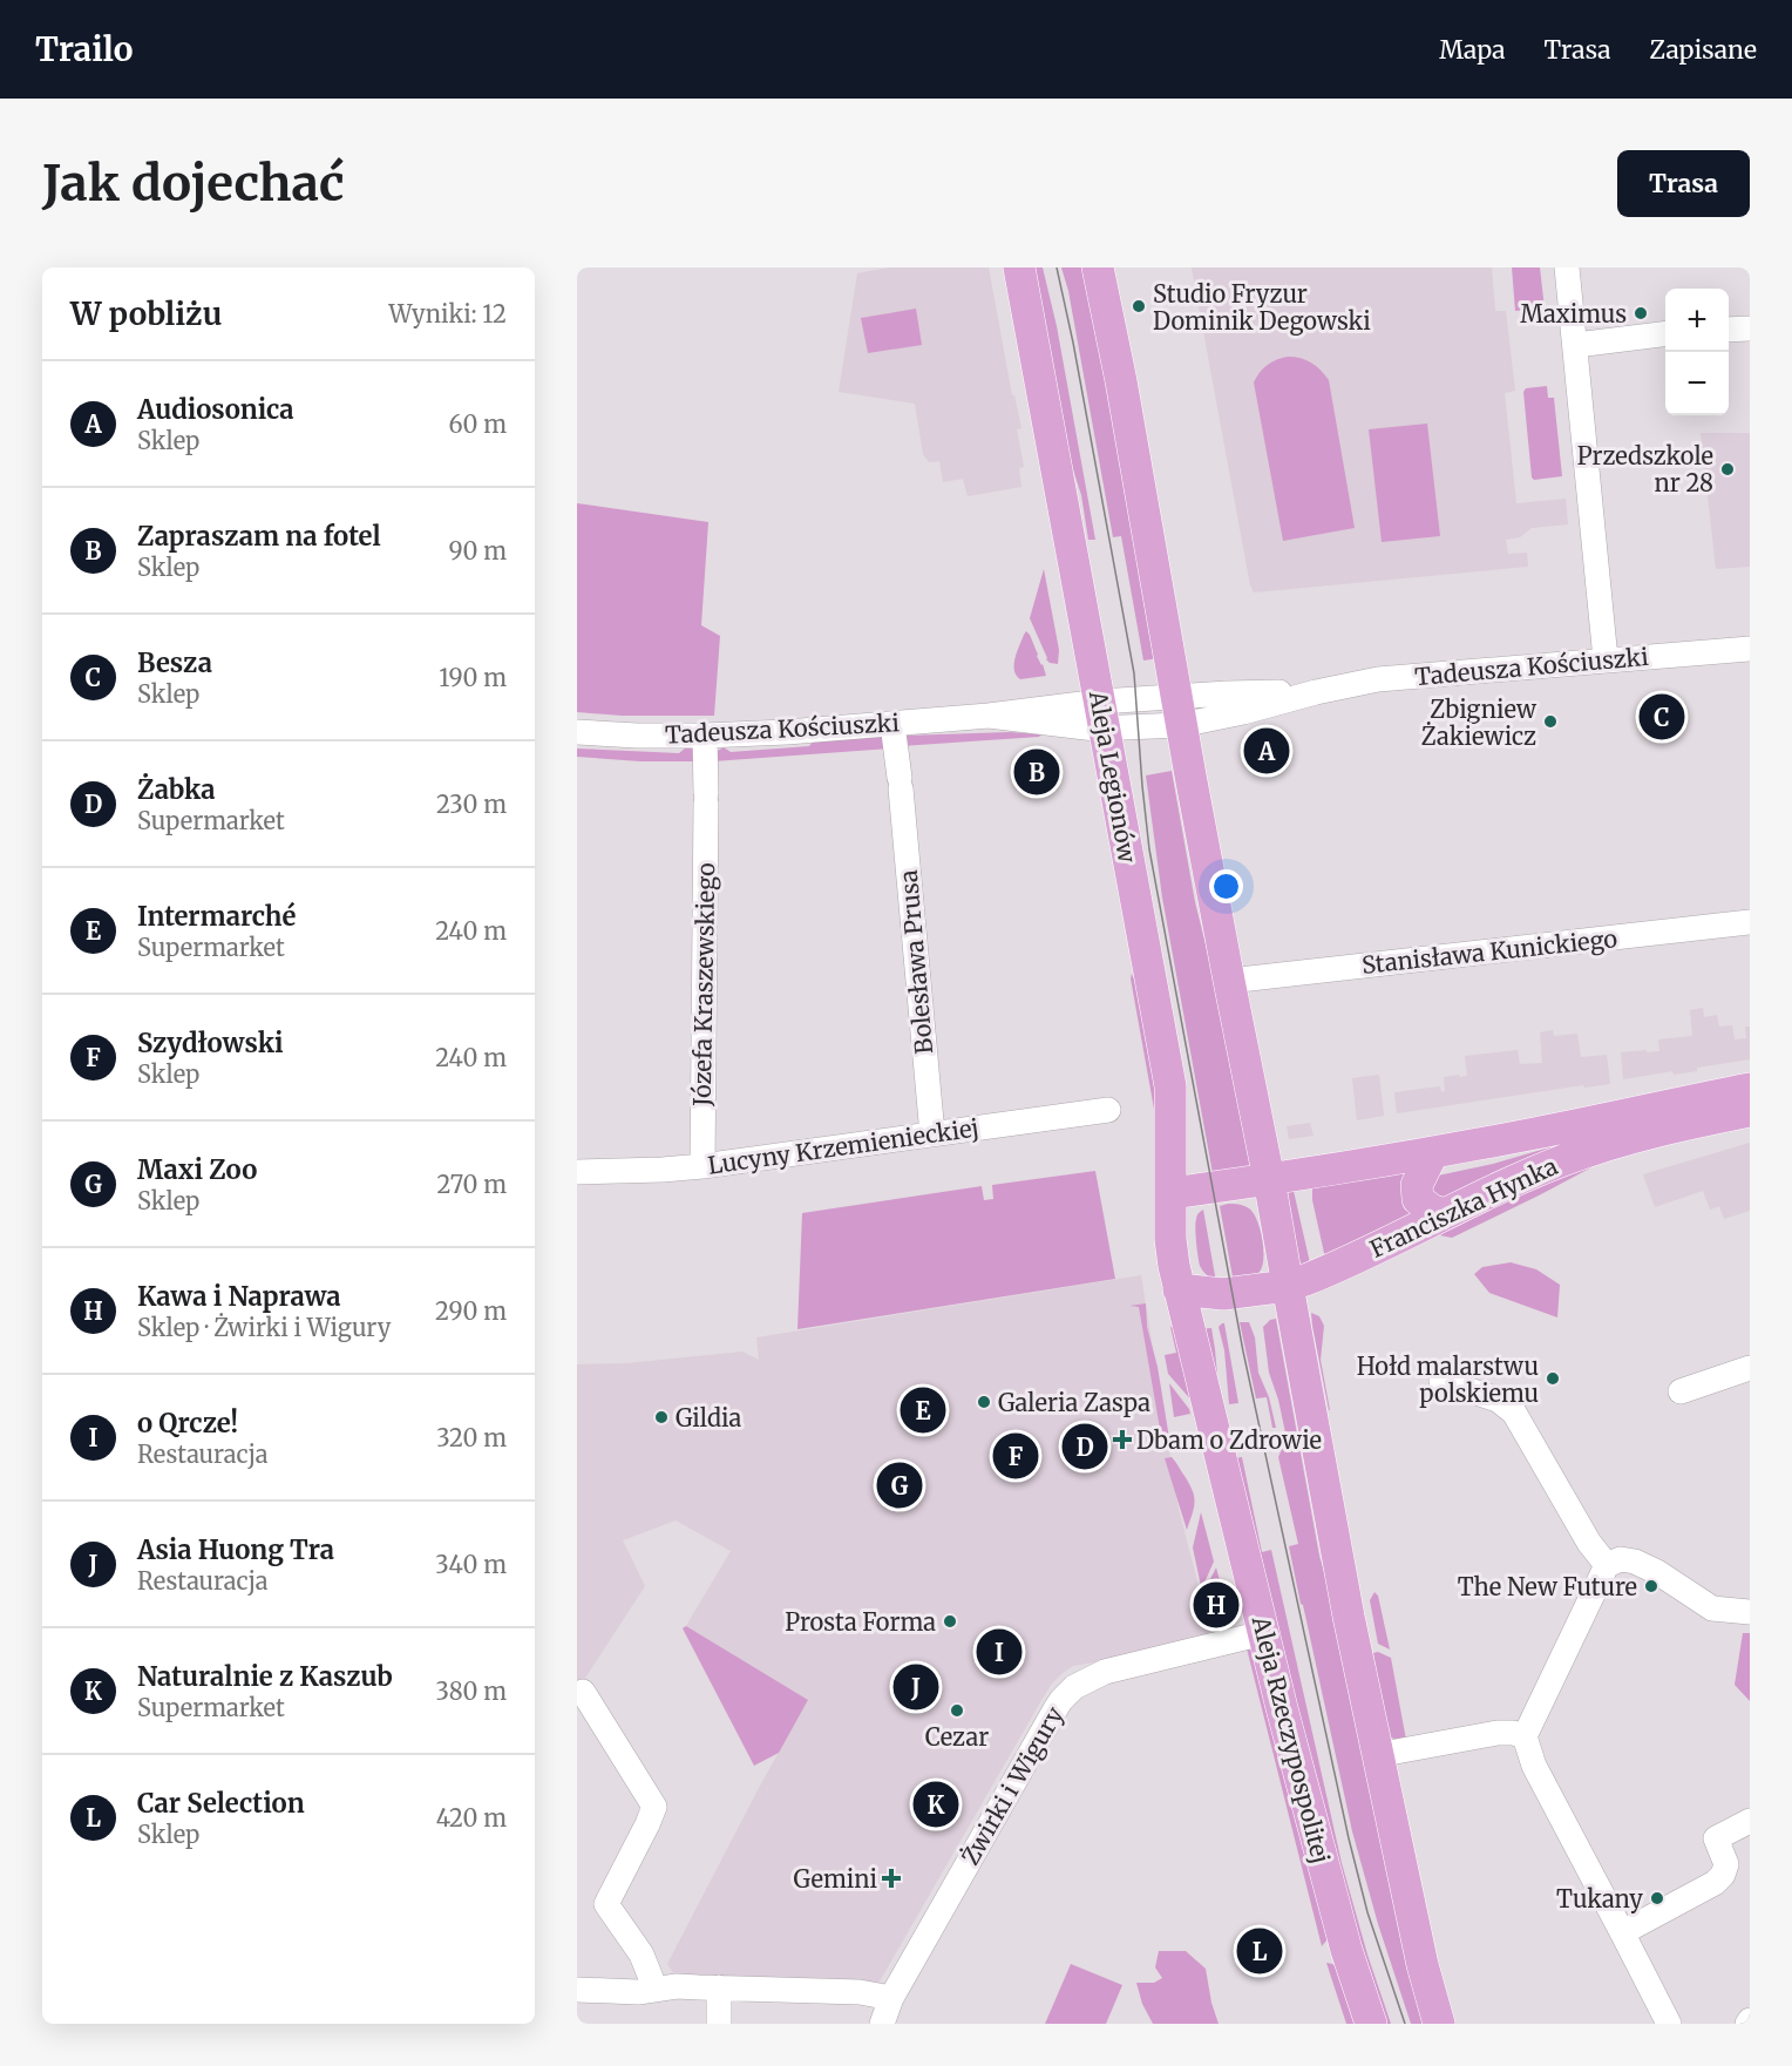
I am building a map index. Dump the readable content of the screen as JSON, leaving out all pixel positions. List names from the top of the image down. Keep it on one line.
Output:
{"streets":{"main road":["Aleja Legionów","Franciszka Hynka","Aleja Rzeczypospolitej"],"street":["Tadeusza Kościuszki","Stanisława Kunickiego","Bolesława Prusa","Józefa Kraszewskiego","Lucyny Krzemienieckiej","Żwirki i Wigury"]},"crossings":[["Tadeusza Kościuszki","Aleja Legionów"],["Tadeusza Kościuszki","Bolesława Prusa"],["Tadeusza Kościuszki","Józefa Kraszewskiego"],["Aleja Legionów","Franciszka Hynka"],["Aleja Legionów","Aleja Rzeczypospolitej"],["Bolesława Prusa","Lucyny Krzemienieckiej"],["Józefa Kraszewskiego","Lucyny Krzemienieckiej"],["Franciszka Hynka","Aleja Rzeczypospolitej"],["Aleja Rzeczypospolitej","Żwirki i Wigury"]],"places":{"other":["Studio Fryzur Dominik Degowski","Maximus","Przedszkole nr 28","Zbigniew Żakiewicz","Hołd malarstwu polskiemu","Galeria Zaspa","Gildia","The New Future","Prosta Forma","Cezar","Tukany"],"health":["Dbam o Zdrowie","Gemini"]},"page":{"header":"Trailo","nav":["Mapa","Trasa","Zapisane"],"buttons":"Trasa","title":"Jak dojechać","heading":["W pobliżu","Wyniki: 12"],"map_buttons":["+","−"],"list":[{"mark":"A","name":"Audiosonica","note":"Sklep","value":"60 m"},{"mark":"B","name":"Zapraszam na fotel","note":"Sklep","value":"90 m"},{"mark":"C","name":"Besza","note":"Sklep","value":"190 m"},{"mark":"D","name":"Żabka","note":"Supermarket","value":"230 m"},{"mark":"E","name":"Intermarché","note":"Supermarket","value":"240 m"},{"mark":"F","name":"Szydłowski","note":"Sklep","value":"240 m"},{"mark":"G","name":"Maxi Zoo","note":"Sklep","value":"270 m"},{"mark":"H","name":"Kawa i Naprawa","note":"Sklep · Żwirki i Wigury","value":"290 m"},{"mark":"I","name":"o Qrcze!","note":"Restauracja","value":"320 m"},{"mark":"J","name":"Asia Huong Tra","note":"Restauracja","value":"340 m"},{"mark":"K","name":"Naturalnie z Kaszub","note":"Supermarket","value":"380 m"},{"mark":"L","name":"Car Selection","note":"Sklep","value":"420 m"}],"pins":["C","A","B","E","D","F","G","H","I","J","K","L"]}}
